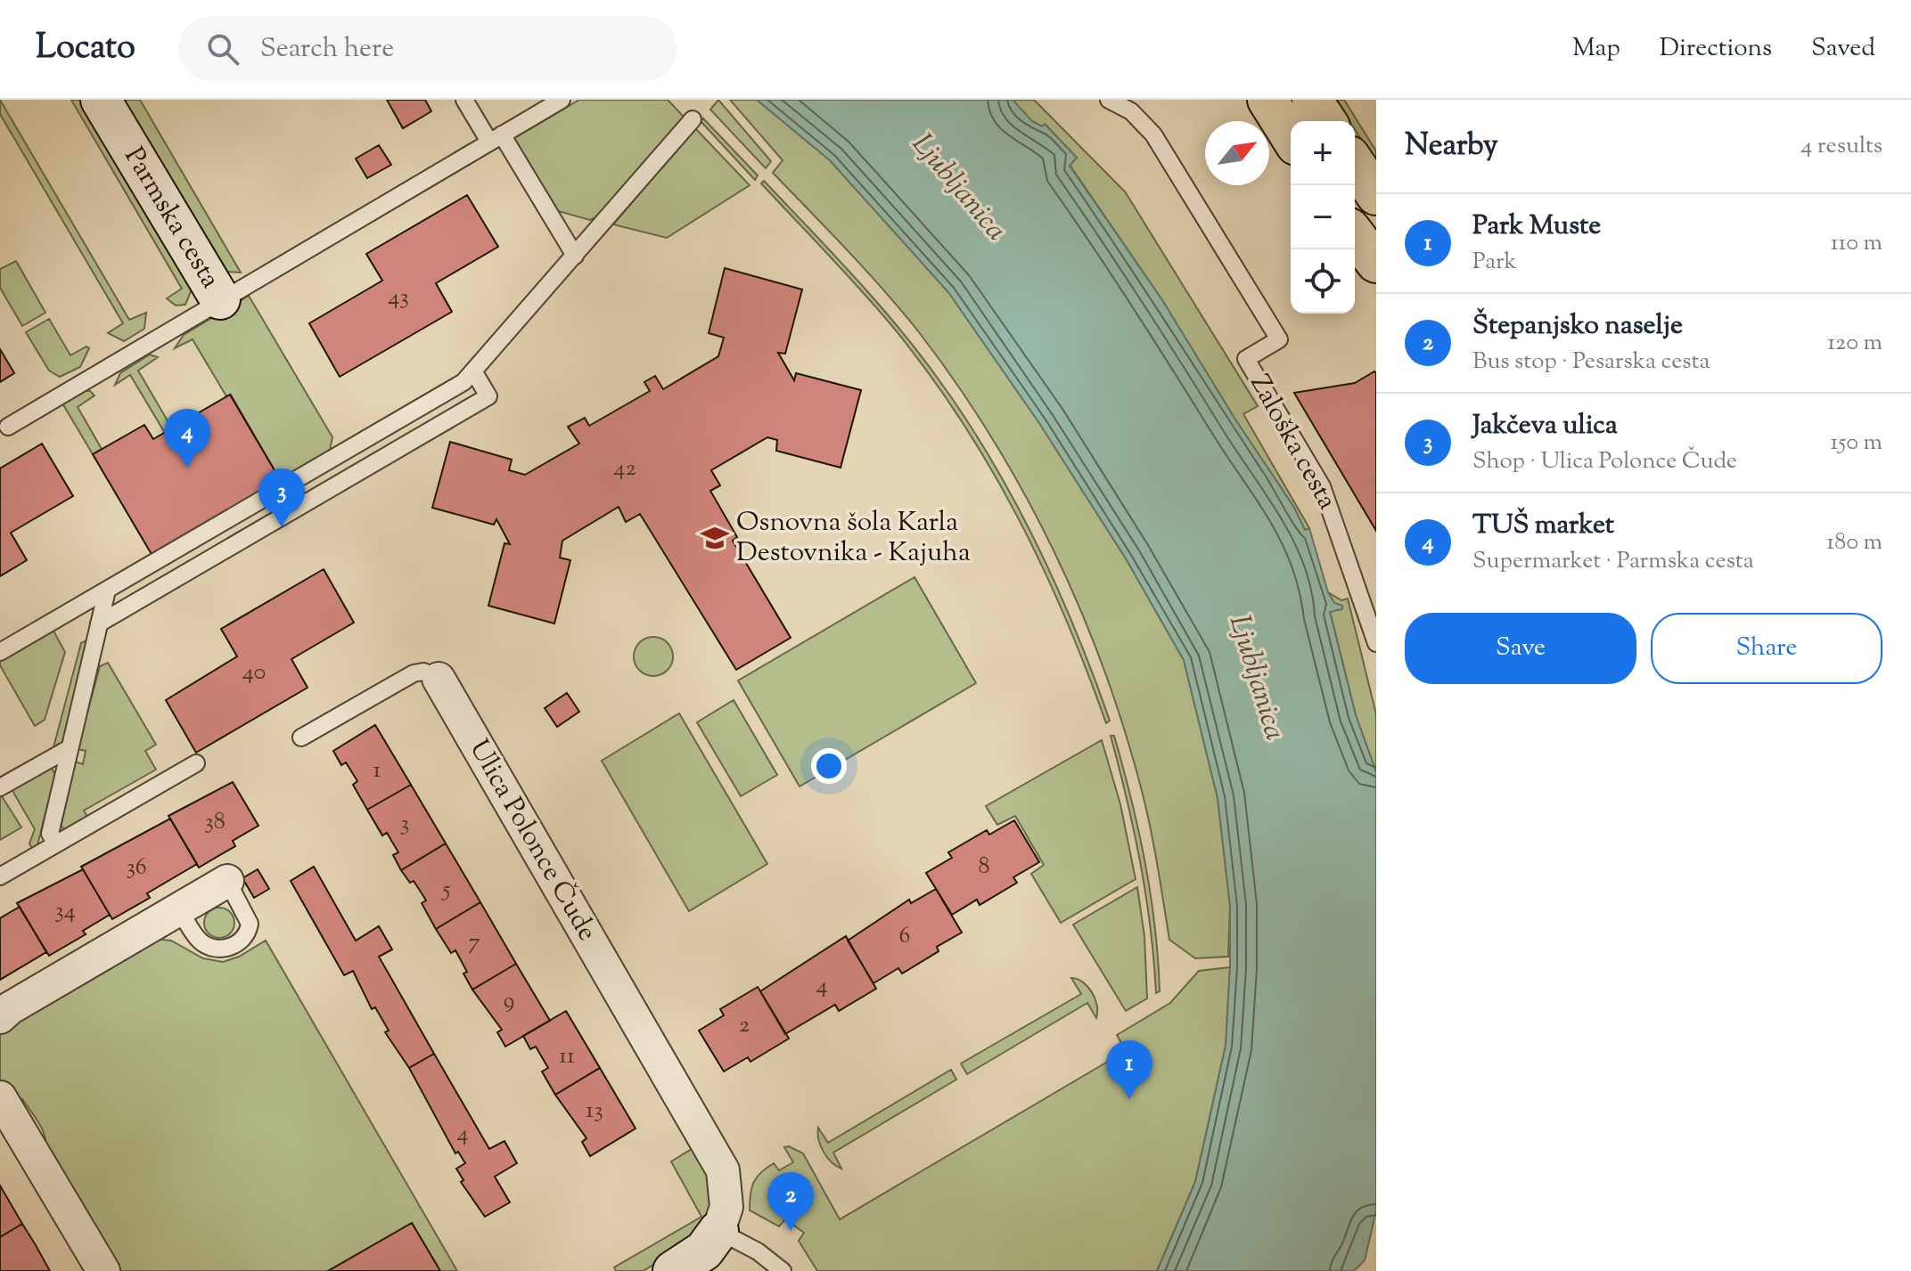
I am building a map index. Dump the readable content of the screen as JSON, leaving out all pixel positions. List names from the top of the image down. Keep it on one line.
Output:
{"streets":{"street":["Parmska cesta","Ulica Polonce Čude"],"lane":["Zaloška cesta"]},"water":["Ljubljanica"],"places":{"school or university":["Osnovna šola Karla Destovnika - Kajuha"]},"house_numbers":["43","42","40","1","38","3","8","36","5","34","6","7","4","9","2","11","13","4"],"north":"top right","page":{"header":"Locato","search":"Search here","nav":["Map","Directions","Saved"],"heading":["Nearby","4 results"],"map_buttons":["+","−"],"list":[{"mark":"1","name":"Park Muste","note":"Park","value":"110 m"},{"mark":"2","name":"Štepanjsko naselje","note":"Bus stop · Pesarska cesta","value":"120 m"},{"mark":"3","name":"Jakčeva ulica","note":"Shop · Ulica Polonce Čude","value":"150 m"},{"mark":"4","name":"TUŠ market","note":"Supermarket · Parmska cesta","value":"180 m"}],"pins":["4","3","1","2"],"buttons":["Save","Share"]}}
